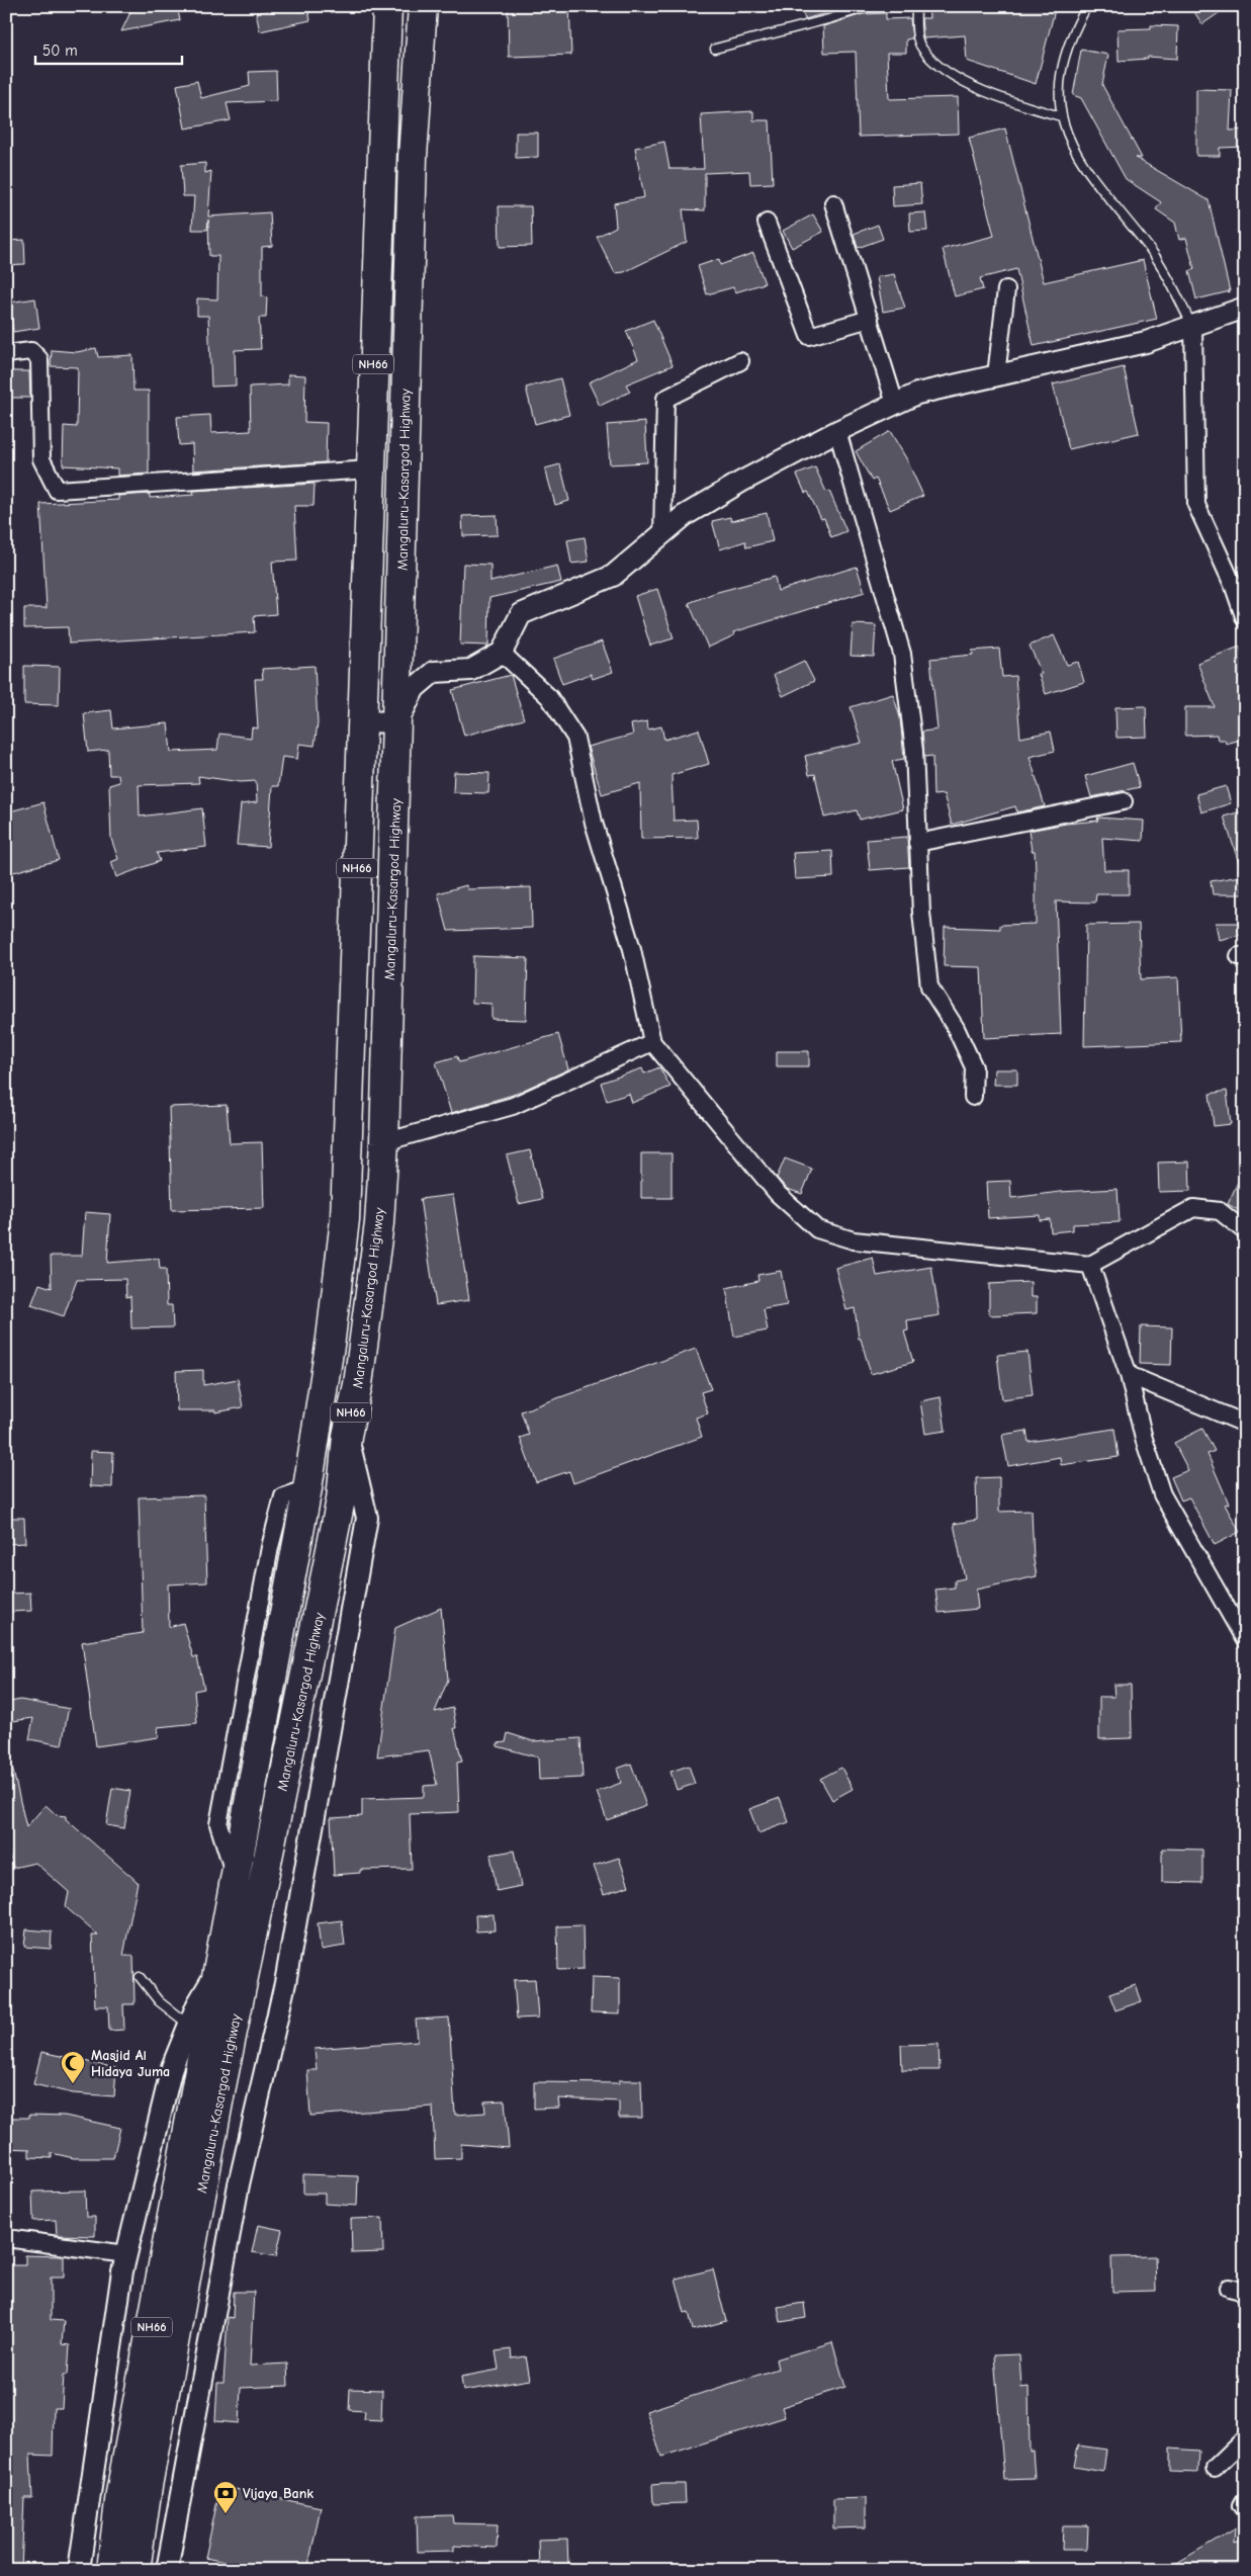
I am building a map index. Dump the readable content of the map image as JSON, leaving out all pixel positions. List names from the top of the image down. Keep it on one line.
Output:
{"streets":{"highway":["NH66","Mangaluru-Kasargod Highway"]},"places":{"mosque":["Masjid Al Hidaya Juma"],"bank":["Vijaya Bank"]},"scale_bar":"50 m"}
